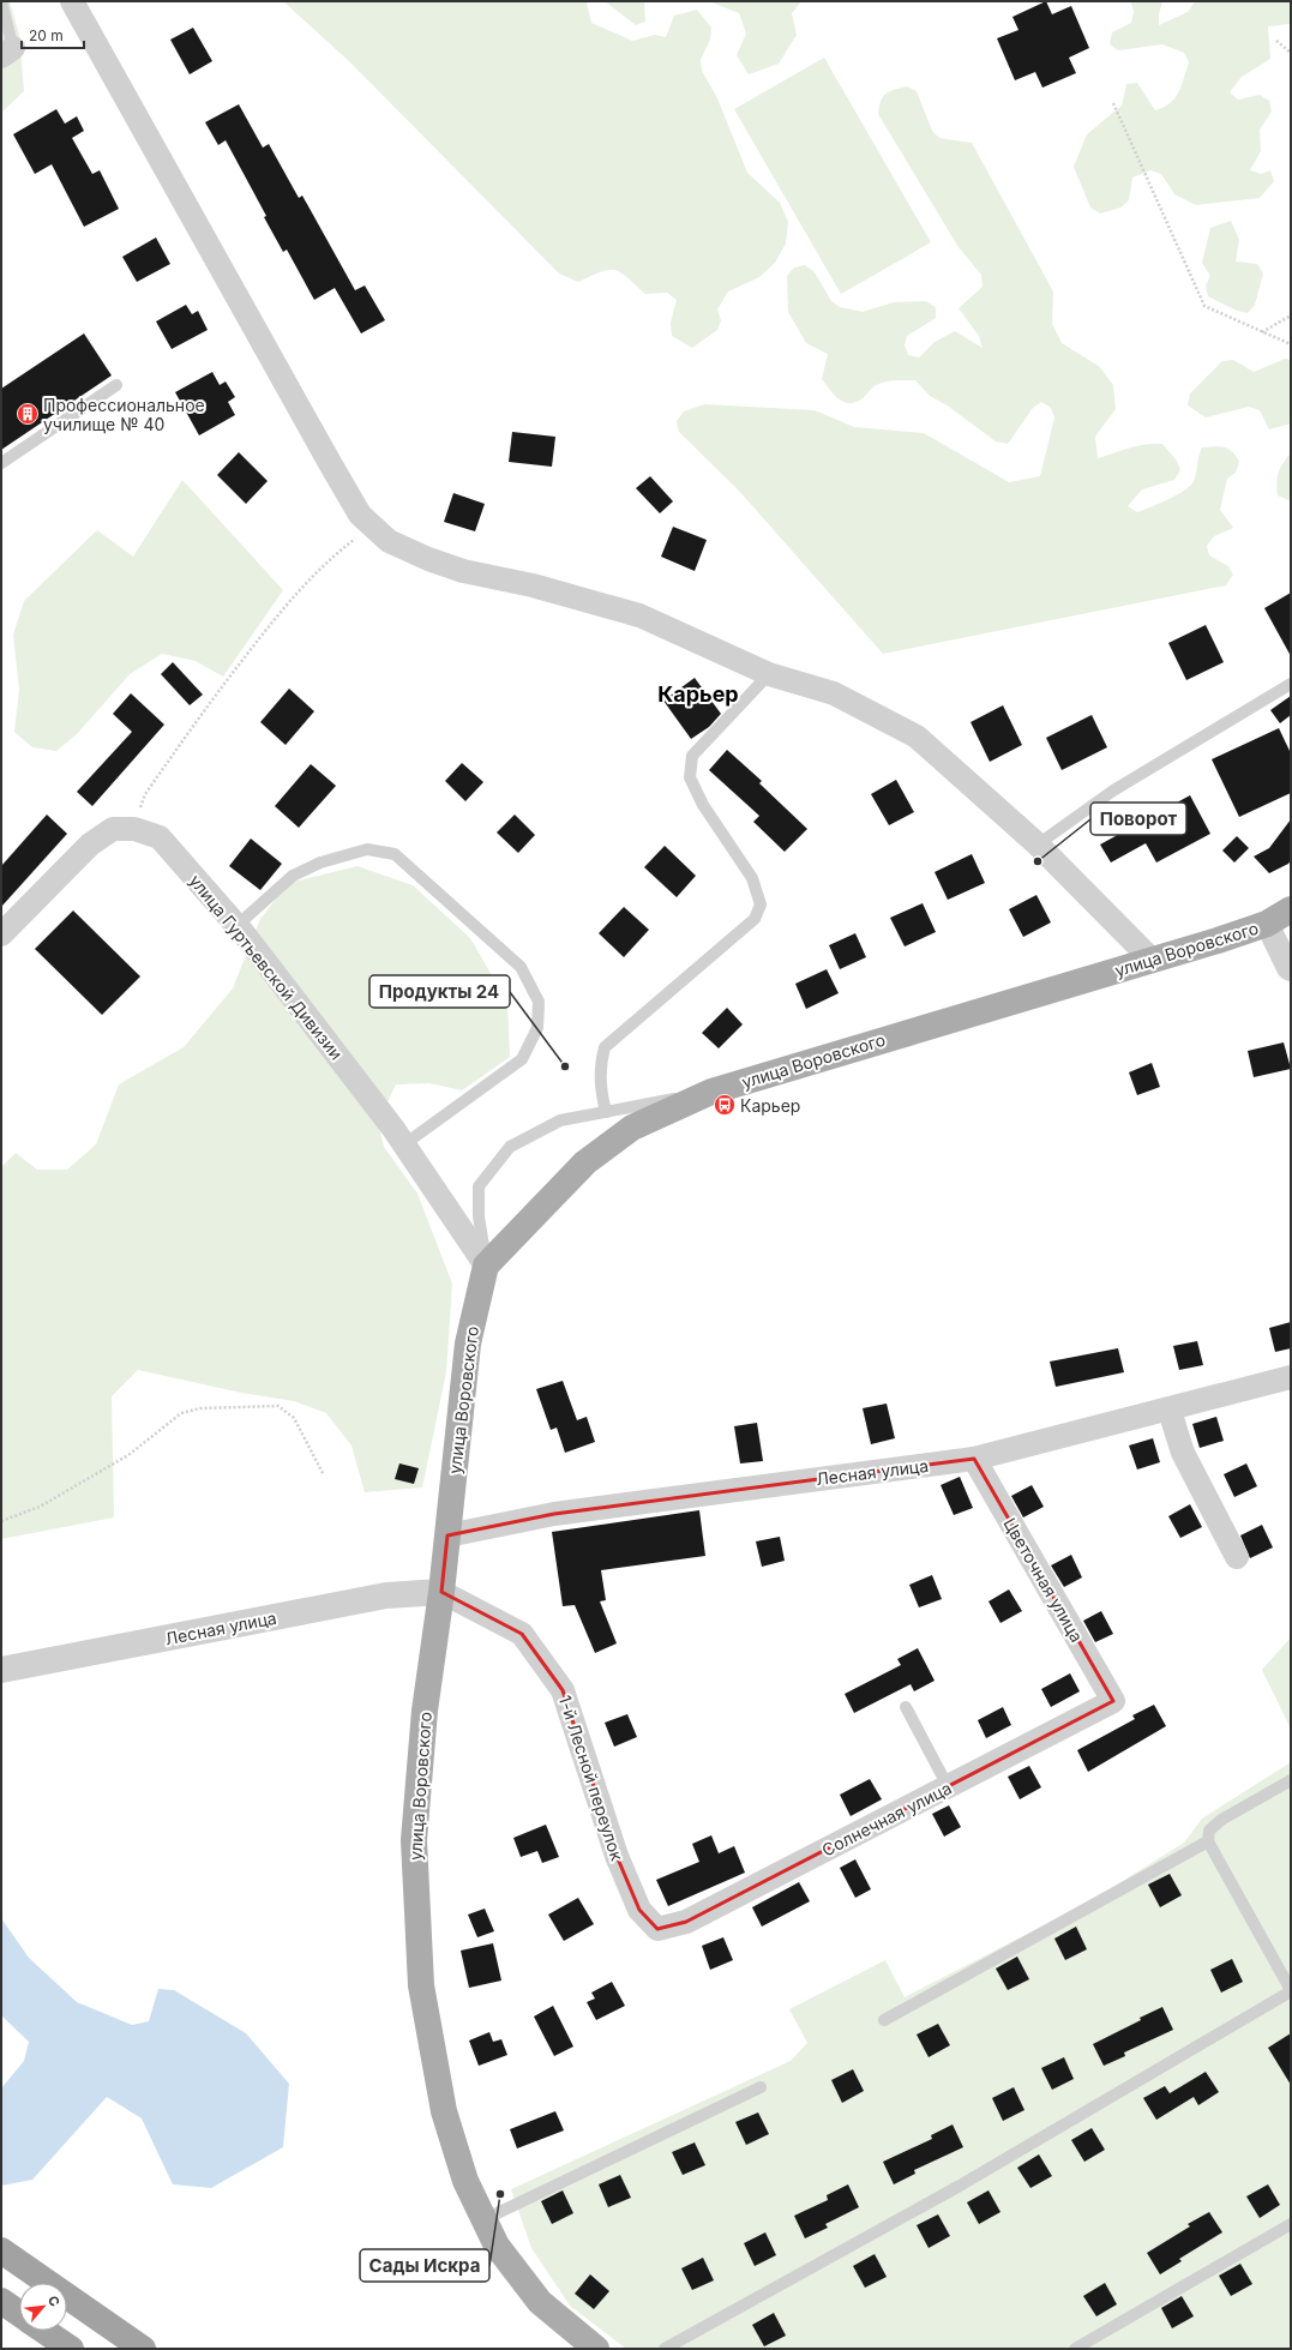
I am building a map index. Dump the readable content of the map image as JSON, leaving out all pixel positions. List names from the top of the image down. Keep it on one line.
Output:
{"streets":{"main road":["улица Воровского"],"street":["улица Гуртьевской Дивизии","Лесная улица","Цветочная улица","1-й Лесной переулок","Солнечная улица"]},"crossings":[["улица Воровского","улица Гуртьевской Дивизии"],["улица Воровского","Лесная улица"],["улица Воровского","1-й Лесной переулок"],["Лесная улица","Цветочная улица"],["Лесная улица","1-й Лесной переулок"],["Цветочная улица","Солнечная улица"],["1-й Лесной переулок","Солнечная улица"]],"districts":["Карьер"],"places":{"building":["Профессиональное училище № 40"],"other":["Поворот","Продукты 24","Сады Искра"],"bus stop":["Карьер"]},"scale_bar":"20 m","north":"top right"}
